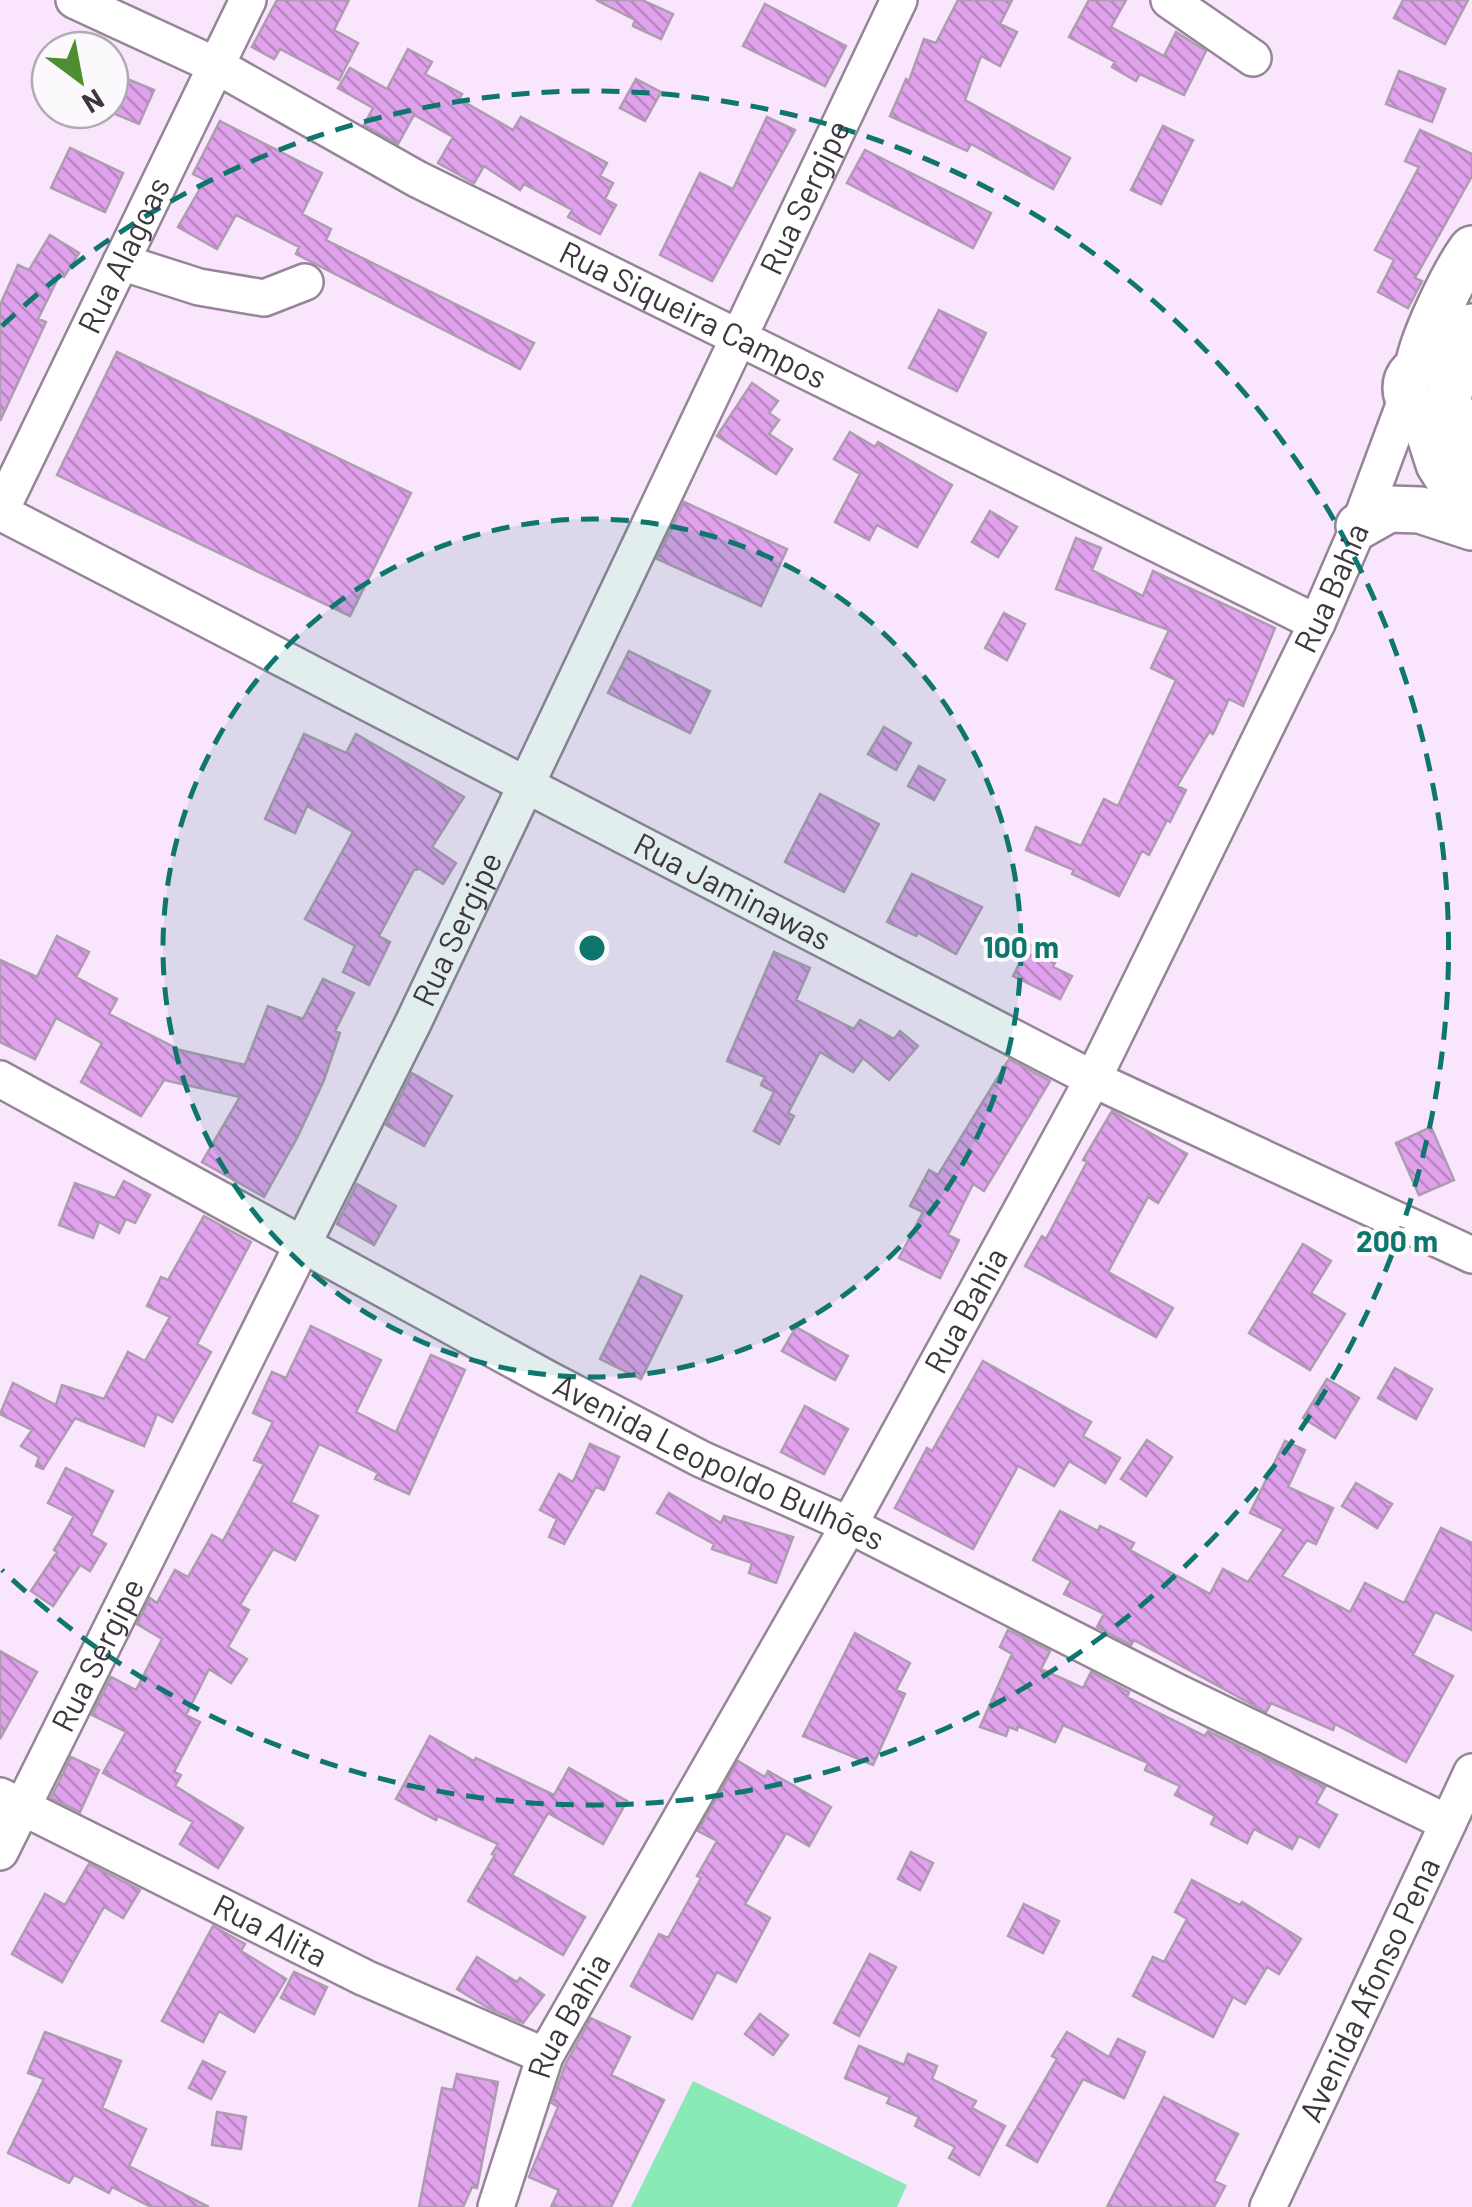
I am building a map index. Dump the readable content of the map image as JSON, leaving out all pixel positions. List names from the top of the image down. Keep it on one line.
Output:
{"streets":{"street":["Rua Sergipe","Rua Alagoas","Rua Siqueira Campos","Rua Bahia","Rua Jaminawas","Avenida Leopoldo Bulhões","Rua Alita","Avenida Afonso Pena"]},"crossings":[["Rua Sergipe","Rua Siqueira Campos"],["Rua Sergipe","Rua Jaminawas"],["Rua Sergipe","Avenida Leopoldo Bulhões"],["Rua Sergipe","Rua Alita"],["Rua Alagoas","Rua Siqueira Campos"],["Rua Alagoas","Rua Jaminawas"],["Rua Siqueira Campos","Rua Bahia"],["Rua Bahia","Rua Jaminawas"],["Rua Bahia","Avenida Leopoldo Bulhões"],["Rua Bahia","Rua Alita"],["Avenida Leopoldo Bulhões","Avenida Afonso Pena"]],"north":"bottom right","rings":["100 m","200 m"]}
